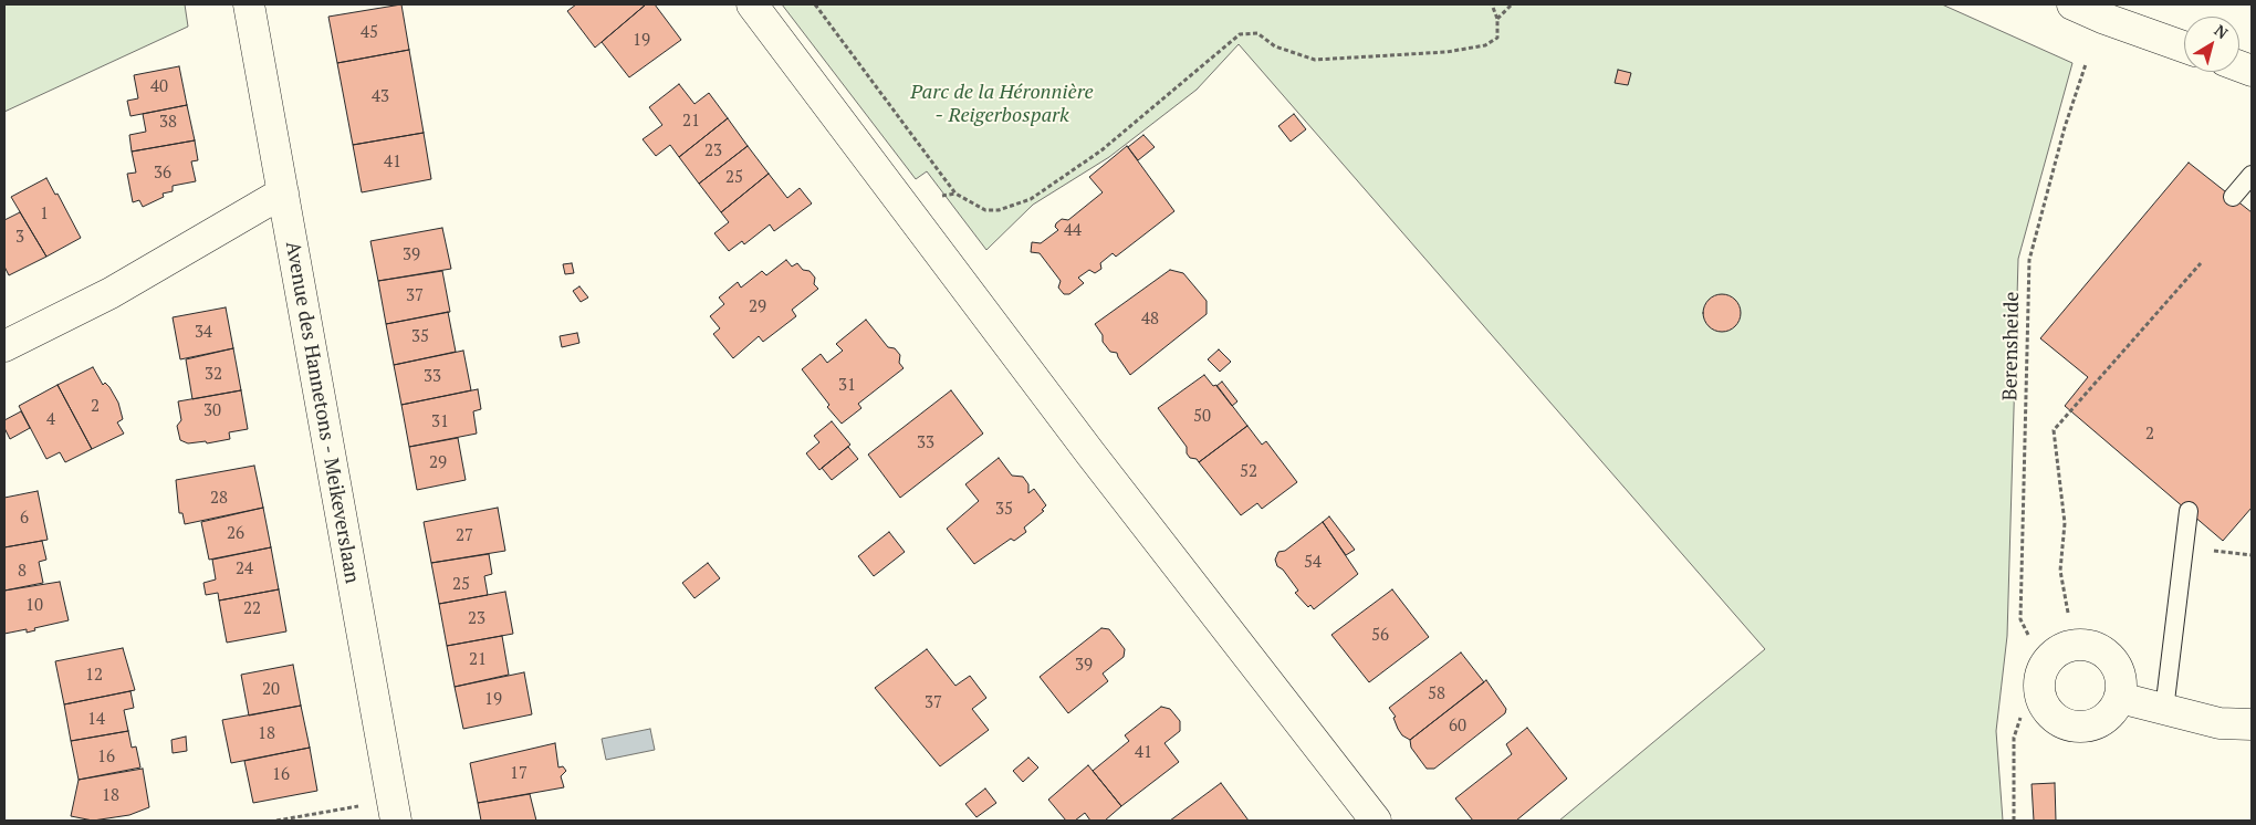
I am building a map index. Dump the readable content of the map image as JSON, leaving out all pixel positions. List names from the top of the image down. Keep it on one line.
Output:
{"streets":{"street":["Avenue des Hannetons - Meikeverslaan"],"path":["Berensheide"]},"parks":["Parc de la Héronnière - Reigerbospark"],"house_numbers":["45","19","40","43","21","38","23","41","36","25","1","44","3","39","37","29","48","34","35","32","33","31","2","30","50","4","31","2","33","29","52","28","35","6","26","27","54","24","8","25","10","22","23","56","21","39","12","20","58","19","37","14","60","18","41","16","17","16","18"],"north":"top right"}
